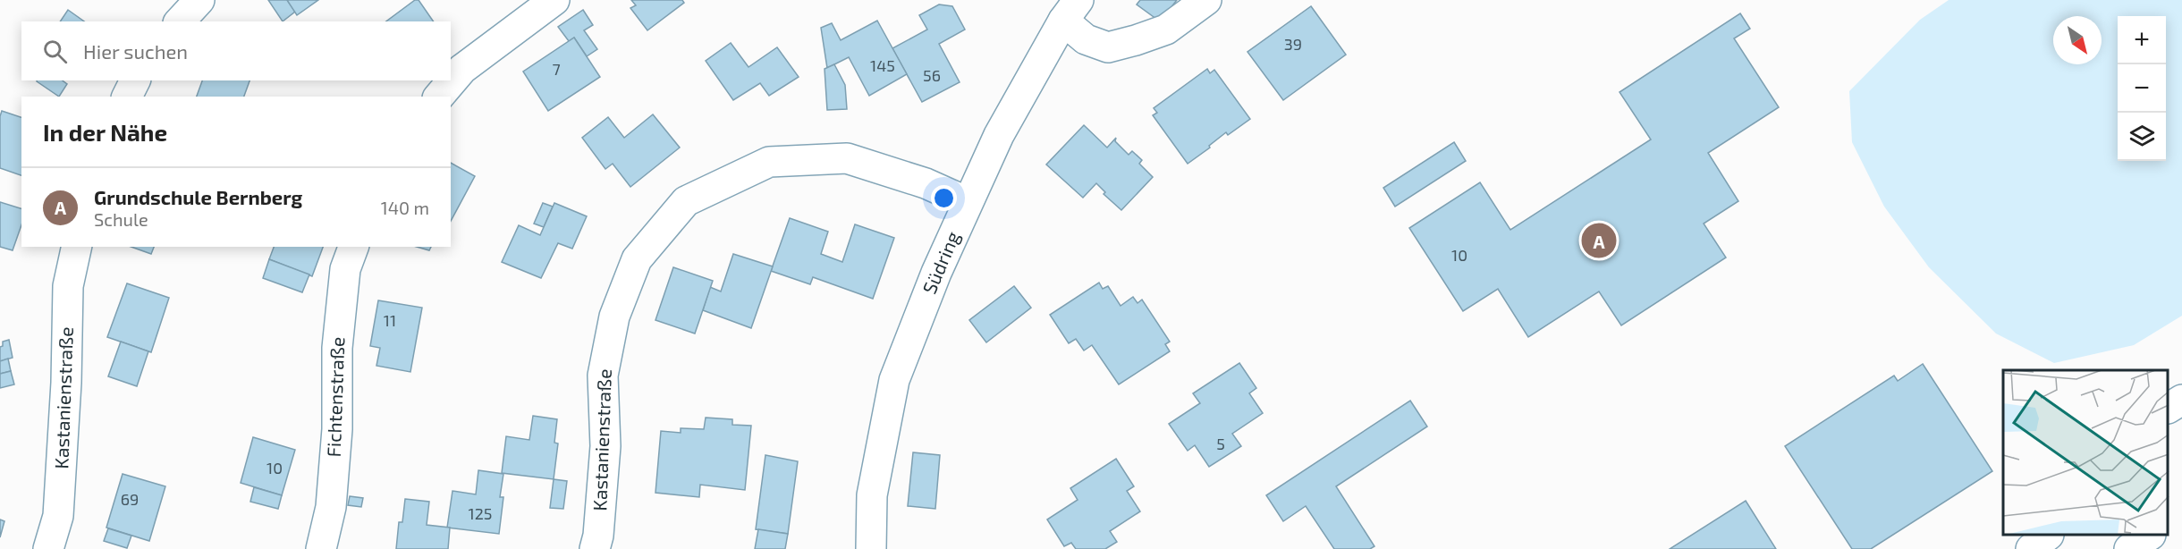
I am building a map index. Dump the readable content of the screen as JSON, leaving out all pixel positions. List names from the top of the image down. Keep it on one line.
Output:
{"streets":{"street":["Südring","Fichtenstraße","Kastanienstraße"]},"crossings":[["Südring","Kastanienstraße"]],"house_numbers":["39","145","7","56","10","11","5","10","69","125"],"north":"bottom right","page":{"map_buttons":["+","−"],"search":"Hier suchen","heading":"In der Nähe","list":[{"mark":"A","name":"Grundschule Bernberg","note":"Schule","value":"140 m"}],"pins":"A"}}
